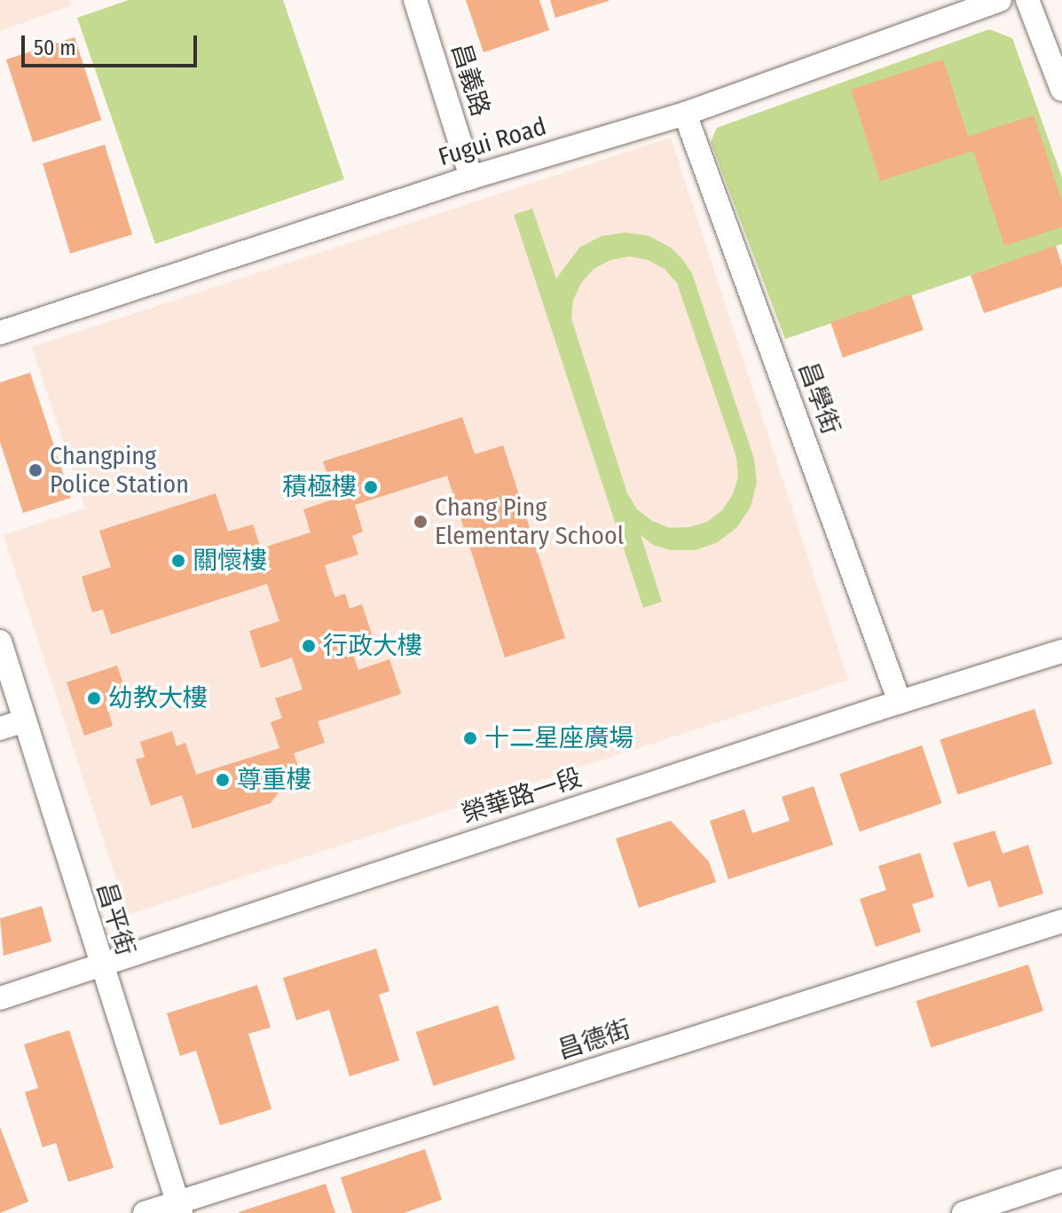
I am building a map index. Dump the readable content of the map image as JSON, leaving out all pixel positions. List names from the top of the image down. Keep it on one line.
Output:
{"streets":{"street":["昌義路","Fugui Road","昌學街","榮華路一段","昌平街","昌德街"]},"crossings":[["昌義路","Fugui Road"],["Fugui Road","昌學街"],["昌學街","榮華路一段"],["榮華路一段","昌平街"],["昌平街","昌德街"]],"places":["Changping Police Station","積極樓","Chang Ping Elementary School","關懷樓","行政大樓","幼教大樓","十二星座廣場","尊重樓"],"scale_bar":"50 m"}
